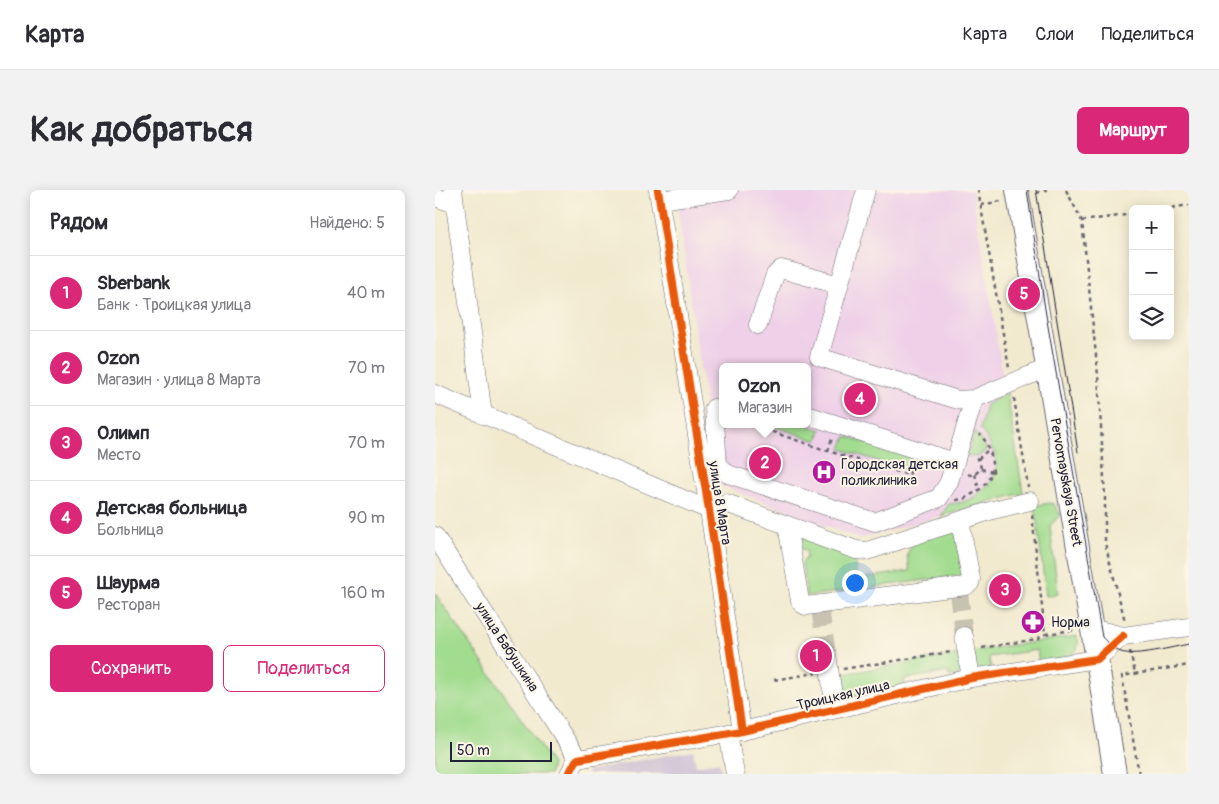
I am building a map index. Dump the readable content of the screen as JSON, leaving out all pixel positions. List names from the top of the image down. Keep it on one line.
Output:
{"streets":{"main road":["Pervomayskaya Street"],"street":["улица 8 Марта","улица Бабушкина","Троицкая улица"]},"crossings":[["Pervomayskaya Street","Троицкая улица"],["улица 8 Марта","Троицкая улица"],["улица Бабушкина","Троицкая улица"]],"places":{"hospital":["Городская детская поликлиника"],"pharmacy":["Норма"]},"scale_bar":"50 m","page":{"header":"Карта","nav":["Карта","Слои","Поделиться"],"buttons":["Маршрут",["Сохранить","Поделиться"]],"title":"Как добраться","heading":["Рядом","Найдено: 5"],"map_buttons":["+","−"],"list":[{"mark":"1","name":"Sberbank","note":"Банк · Троицкая улица","value":"40 m"},{"mark":"2","name":"Ozon","note":"Магазин · улица 8 Марта","value":"70 m"},{"mark":"3","name":"Олимп","note":"Место","value":"70 m"},{"mark":"4","name":"Детская больница","note":"Больница","value":"90 m"},{"mark":"5","name":"Шаурма","note":"Ресторан","value":"160 m"}],"pins":["5","4","2","3","1"],"popup":["Ozon","Магазин"],"scale":"50 m"}}
